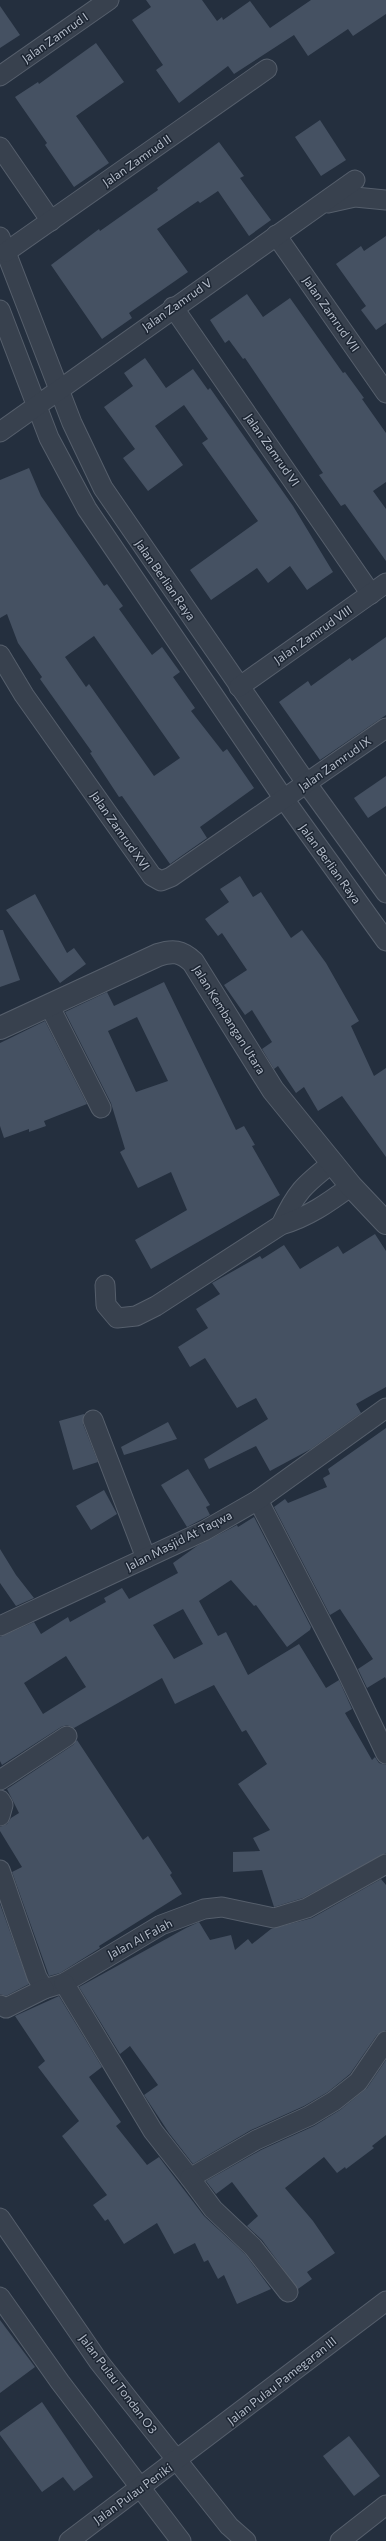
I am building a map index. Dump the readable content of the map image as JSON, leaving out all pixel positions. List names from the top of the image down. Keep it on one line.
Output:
{"streets":{"street":["Jalan Zamrud I","Jalan Zamrud II","Jalan Zamrud V","Jalan Zamrud VII","Jalan Zamrud VI","Jalan Berlian Raya","Jalan Zamrud VIII","Jalan Zamrud IX","Jalan Zamrud XVI","Jalan Kembangan Utara","Jalan Masjid At Taqwa","Jalan Al Falah","Jalan Pulau Pamegaran III","Jalan Pulau Tondan O3","Jalan Pulau Peniki"]},"crossings":[["Jalan Zamrud II","Jalan Berlian Raya"],["Jalan Zamrud V","Jalan Zamrud VII"],["Jalan Zamrud V","Jalan Zamrud VI"],["Jalan Zamrud V","Jalan Berlian Raya"],["Jalan Zamrud VI","Jalan Zamrud VIII"],["Jalan Berlian Raya","Jalan Zamrud VIII"],["Jalan Berlian Raya","Jalan Zamrud IX"],["Jalan Berlian Raya","Jalan Zamrud XVI"],["Jalan Zamrud IX","Jalan Zamrud XVI"],["Jalan Pulau Pamegaran III","Jalan Pulau Tondan O3"],["Jalan Pulau Pamegaran III","Jalan Pulau Peniki"],["Jalan Pulau Tondan O3","Jalan Pulau Peniki"]]}
